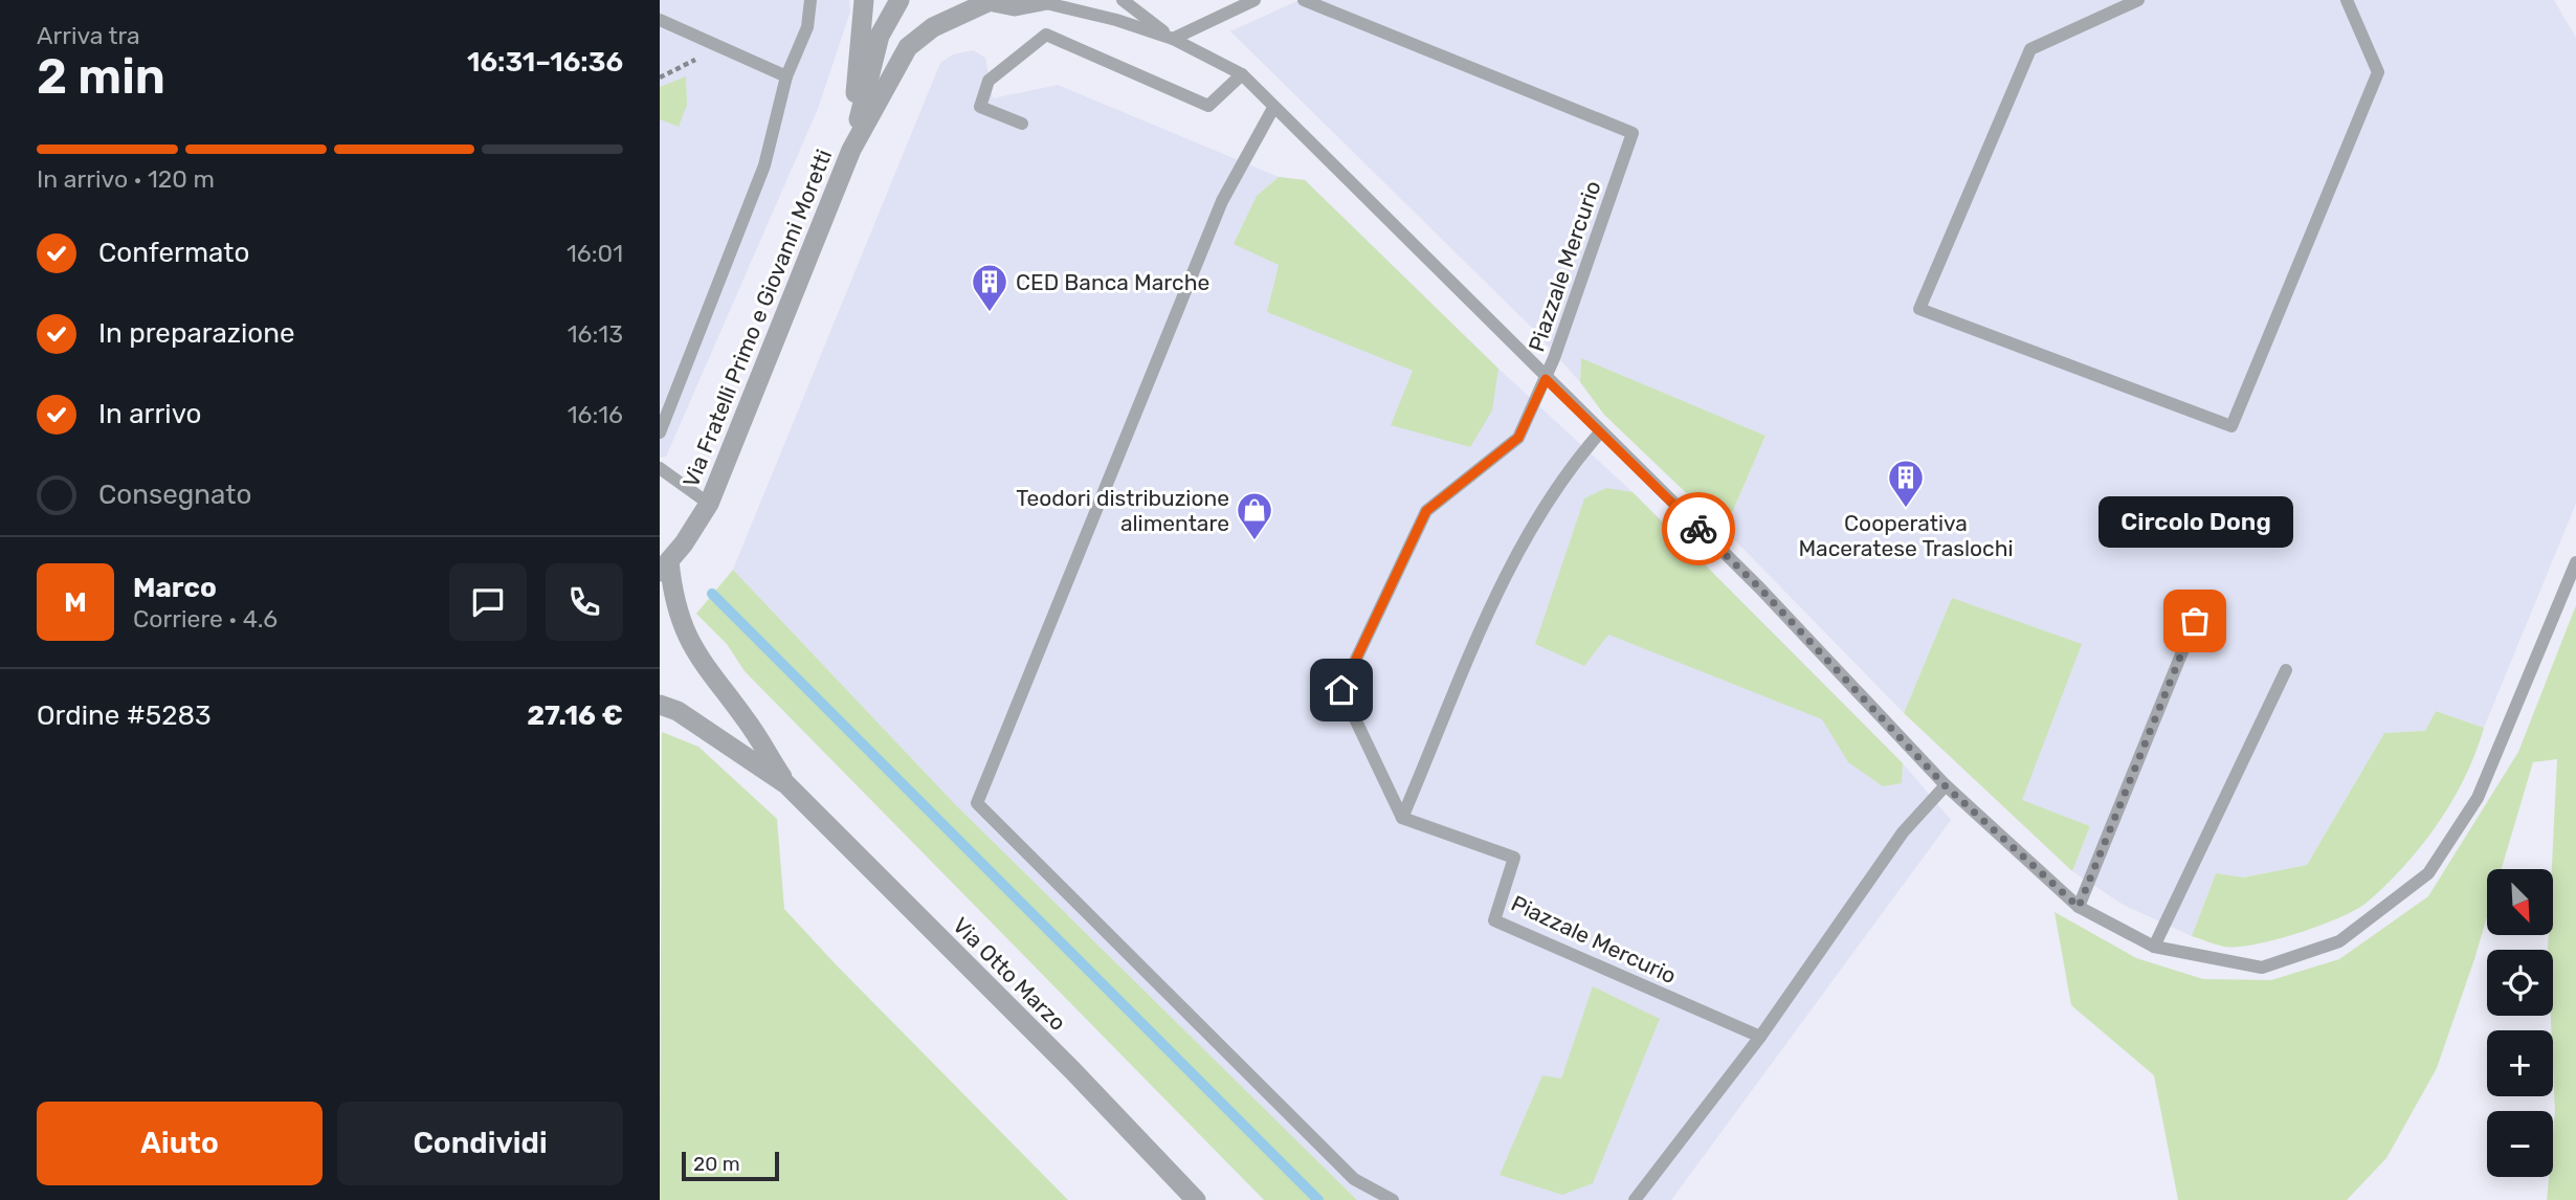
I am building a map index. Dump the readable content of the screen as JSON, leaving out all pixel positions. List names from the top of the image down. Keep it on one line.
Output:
{"streets":{"street":["Via Fratelli Primo e Giovanni Moretti","Via Otto Marzo"],"lane":["Piazzale Mercurio"]},"crossings":[["Via Fratelli Primo e Giovanni Moretti","Via Otto Marzo"]],"places":{"building":["CED Banca Marche","Cooperativa Maceratese Traslochi"],"shop":["Teodori distribuzione alimentare"],"other":["Circolo Dong"]},"scale_bar":"20 m","north":"bottom right","page":{"heading":["2 min","Arriva tra","16:31–16:36"],"panel":["Marco","Corriere · 4.6","Ordine #5283","27.16 €"],"bar":"In arrivo · 120 m","list":[["Confermato","16:01"],["In preparazione","16:13"],["In arrivo","16:16"],"Consegnato"],"bubble":"Circolo Dong","round":"M","map_buttons":["+","−"],"buttons":["Aiuto","Condividi"],"scale":"20 m"}}
